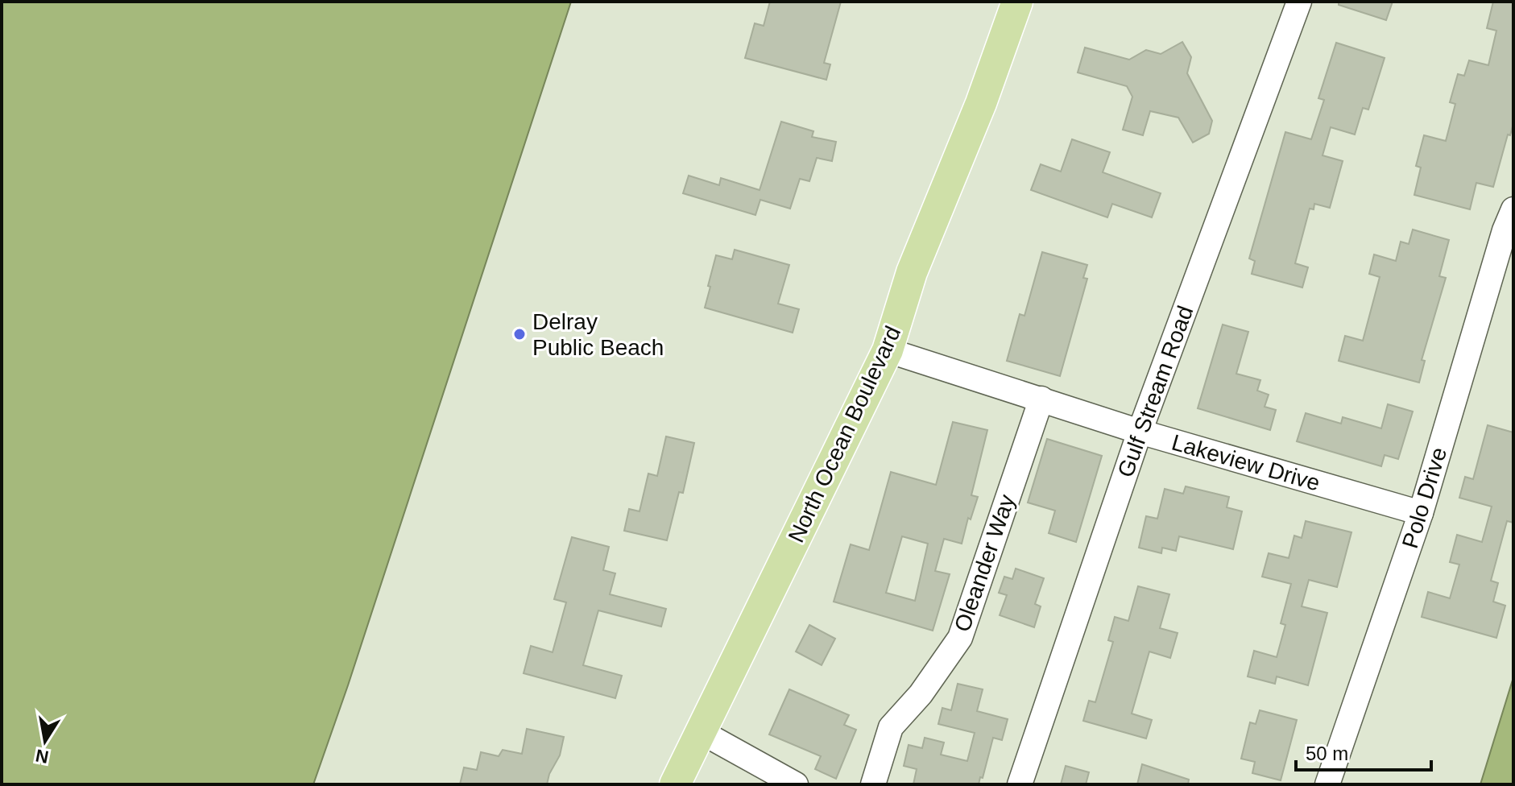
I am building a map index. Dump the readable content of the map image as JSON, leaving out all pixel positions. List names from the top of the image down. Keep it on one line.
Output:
{"streets":{"main road":["North Ocean Boulevard"],"street":["Gulf Stream Road","Lakeview Drive","Polo Drive","Oleander Way"]},"crossings":[["Gulf Stream Road","Lakeview Drive"],["North Ocean Boulevard","Lakeview Drive"],["Lakeview Drive","Polo Drive"],["Lakeview Drive","Oleander Way"]],"places":["Delray Public Beach"],"scale_bar":"50 m","north":"bottom"}
